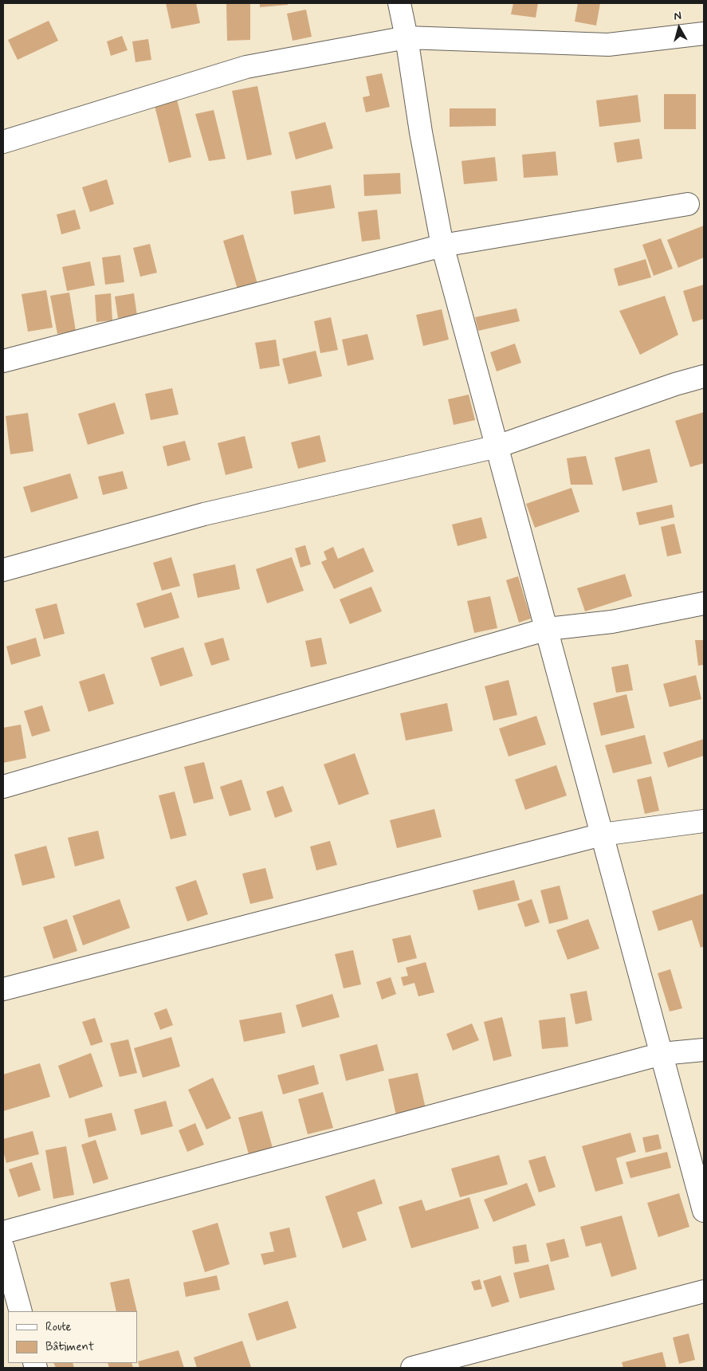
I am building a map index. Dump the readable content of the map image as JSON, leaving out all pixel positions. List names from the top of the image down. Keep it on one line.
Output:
{"legend":["Route","Bâtiment"],"north":"top"}
